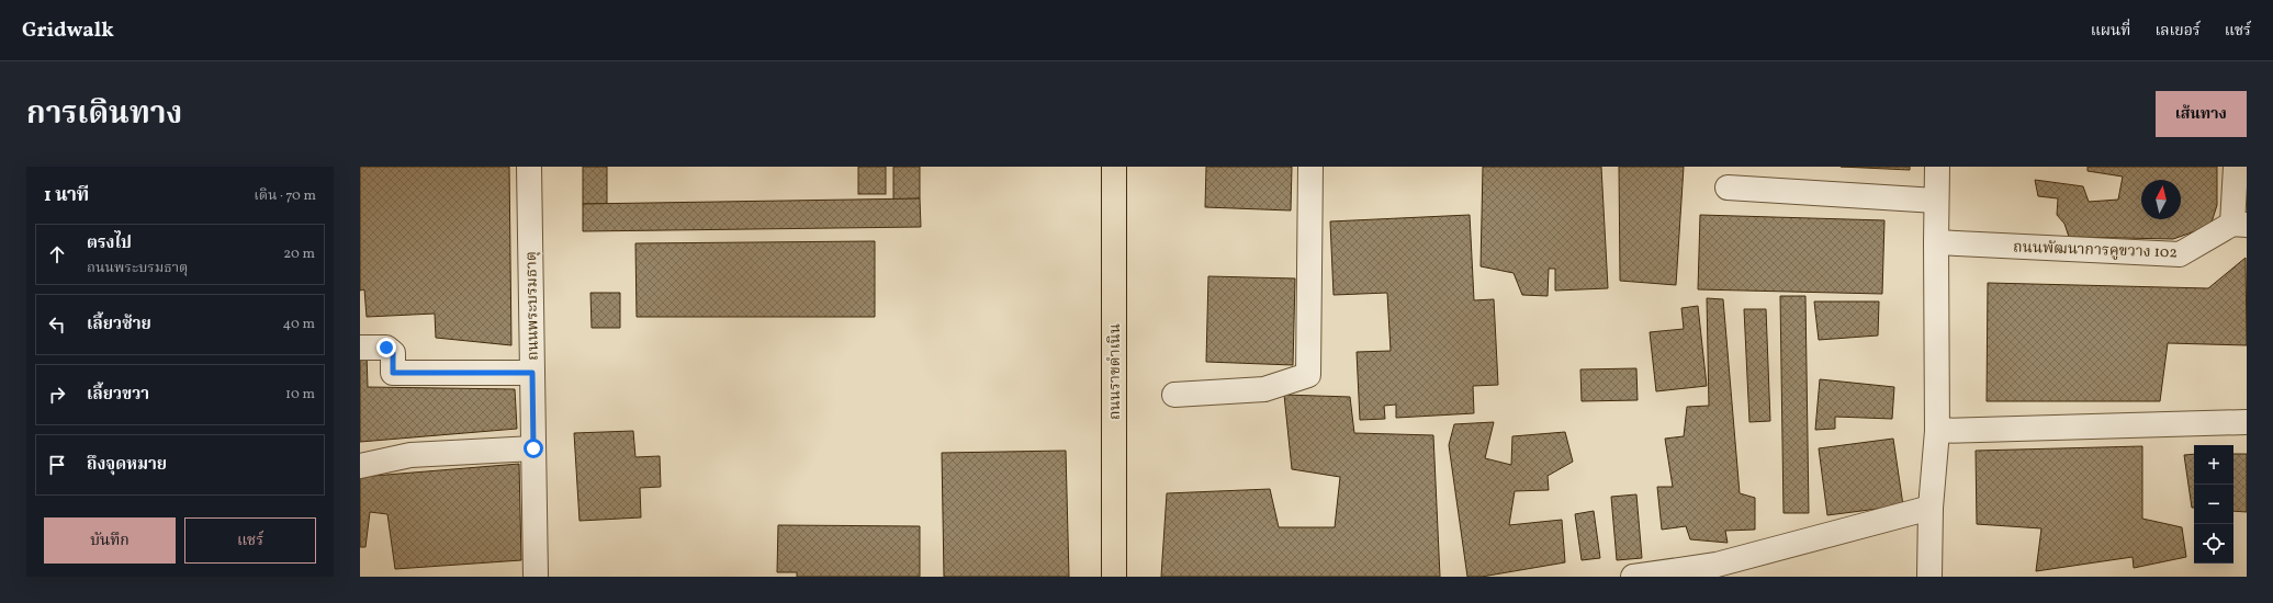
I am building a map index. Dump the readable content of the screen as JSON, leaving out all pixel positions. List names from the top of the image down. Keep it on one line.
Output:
{"streets":{"main road":["ถนนราขดำเนิน"],"street":["ถนนพัฒนาการคูขวาง 102","ถนนพระบรมธาตุ"]},"north":"top","page":{"header":"Gridwalk","nav":["แผนที่","เลเยอร์","แชร์"],"title":"การเดินทาง","buttons":["เส้นทาง",["บันทึก","แชร์"]],"heading":["1 นาที","เดิน · 70 m"],"list":[["ตรงไป","ถนนพระบรมธาตุ","20 m"],["เลี้ยวซ้าย","40 m"],["เลี้ยวขวา","10 m"],"ถึงจุดหมาย"],"map_buttons":["+","−"]}}
